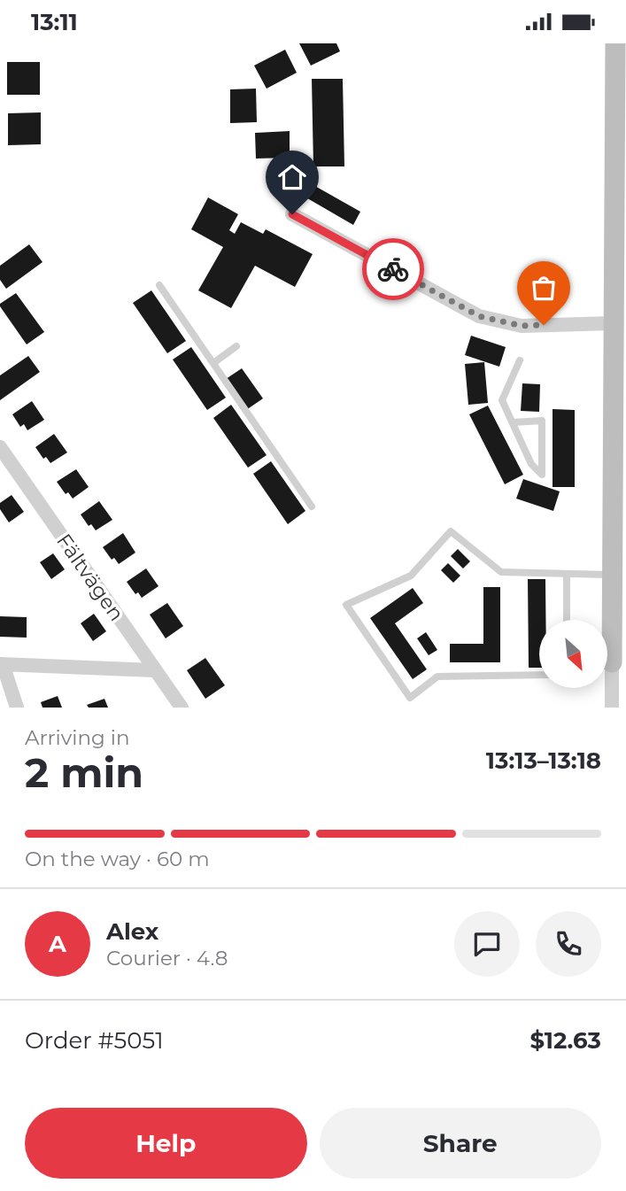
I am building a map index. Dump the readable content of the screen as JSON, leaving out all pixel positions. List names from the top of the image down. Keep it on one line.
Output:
{"streets":{"street":["Fältvägen"]},"north":"bottom right","page":{"status":"13:11","heading":["2 min","Arriving in","13:13–13:18"],"panel":["Alex","Courier · 4.8","Order #5051","$12.63"],"bar":"On the way · 60 m","round":"A","buttons":["Help","Share"]}}
